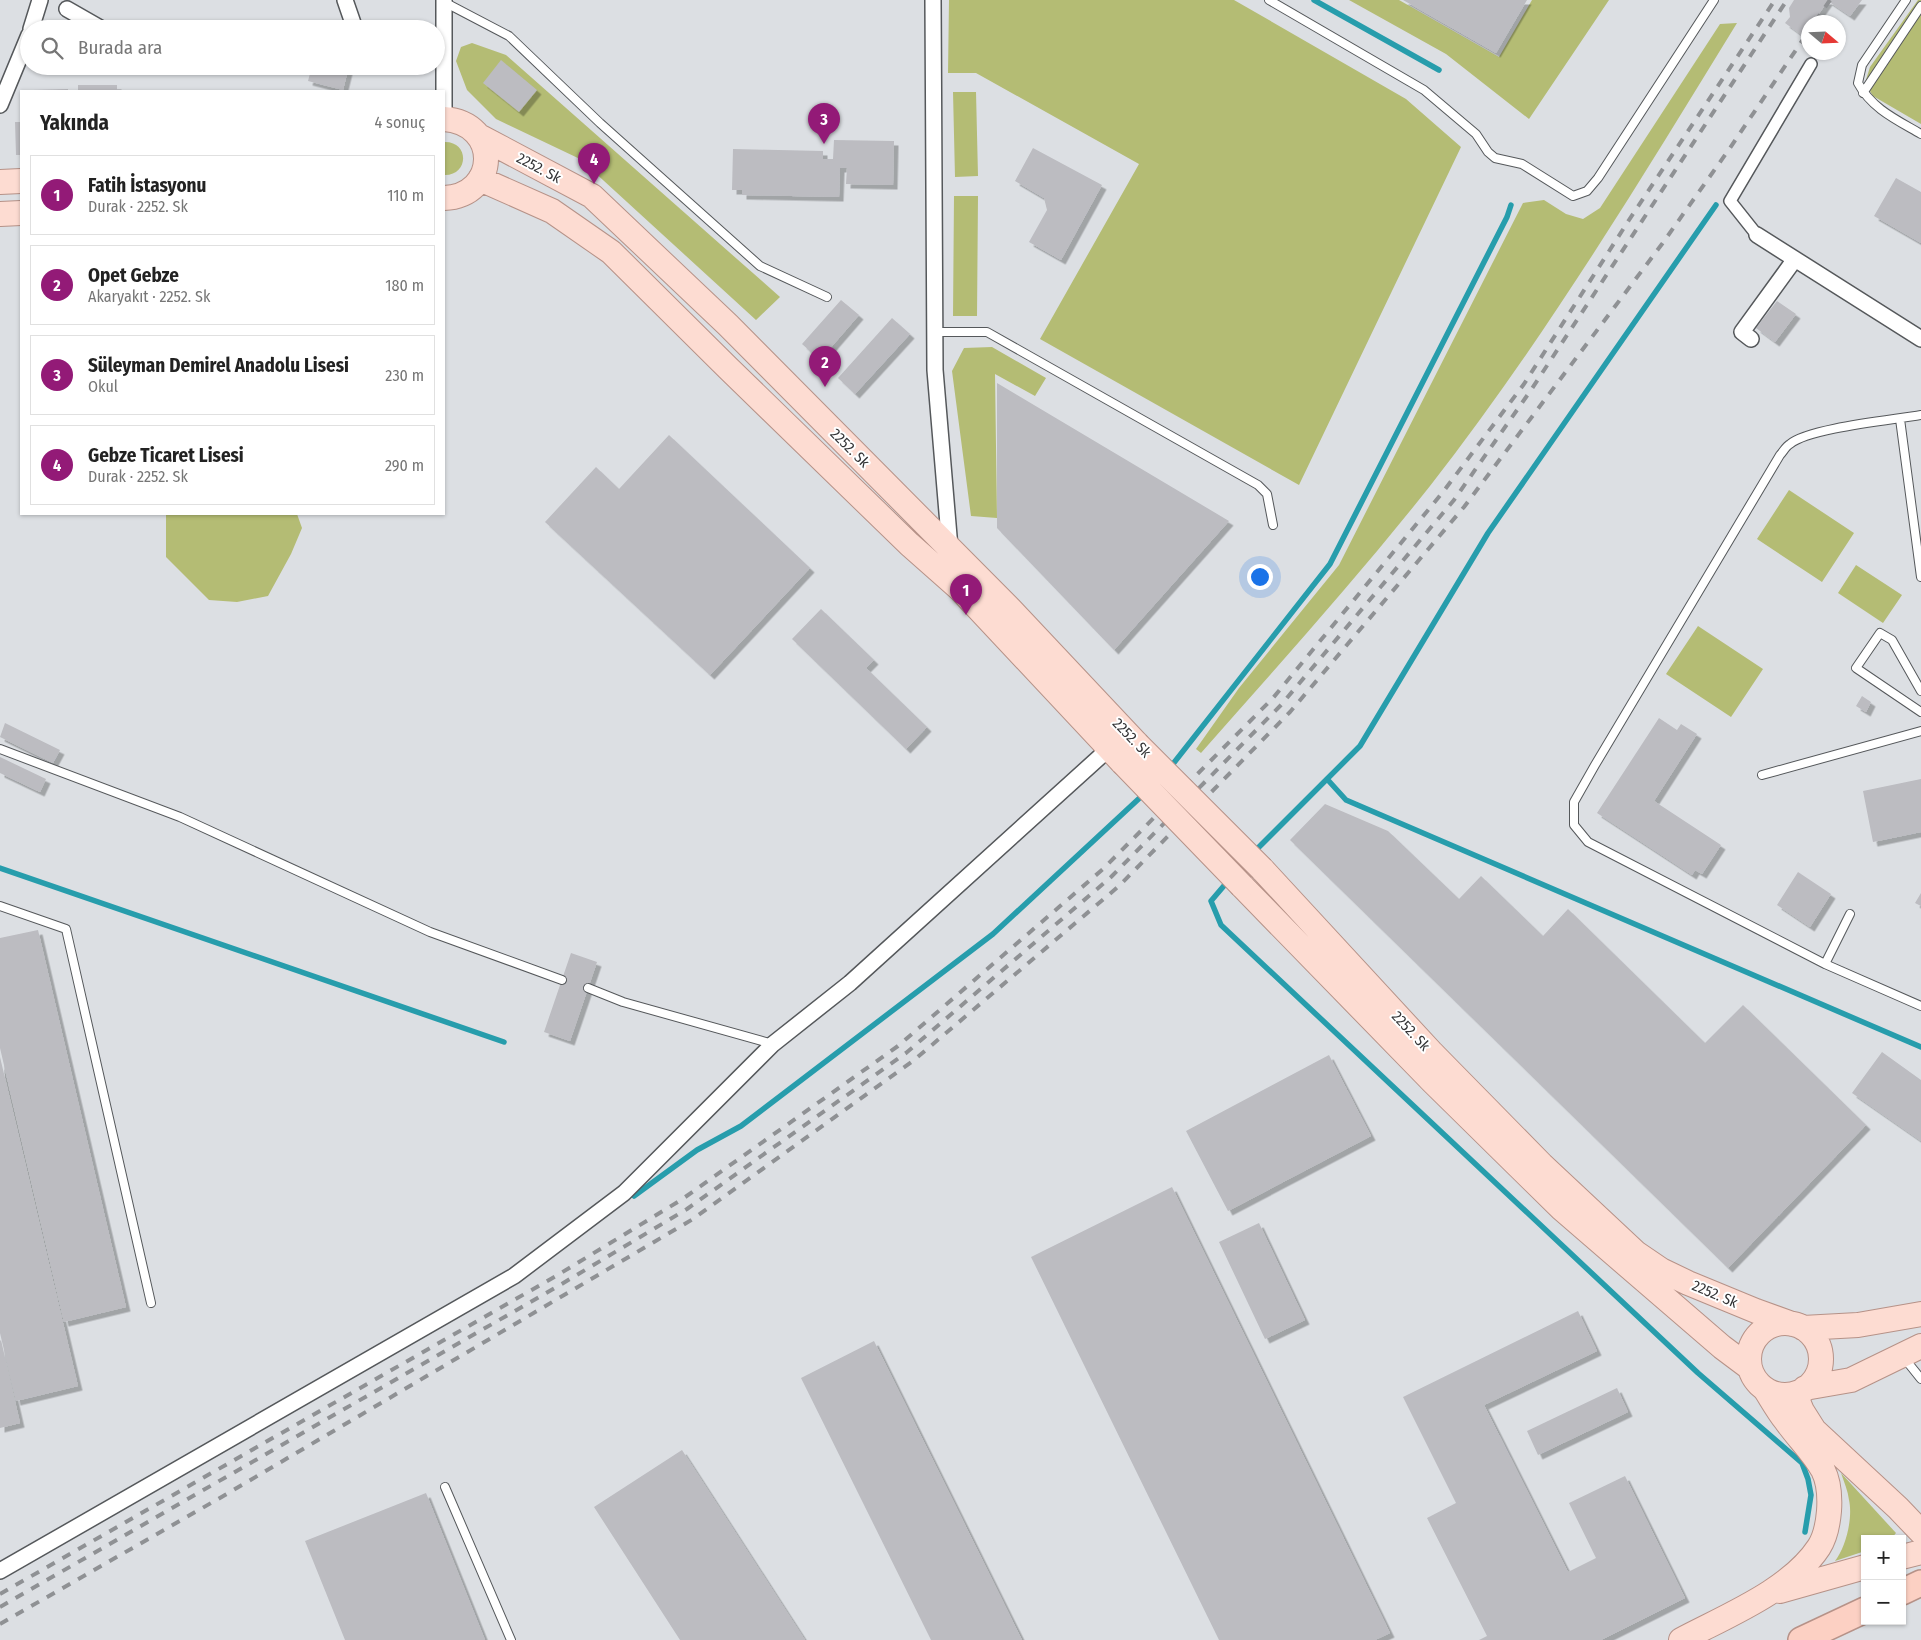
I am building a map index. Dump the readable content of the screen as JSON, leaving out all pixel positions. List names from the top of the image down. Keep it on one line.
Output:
{"streets":{"main road":["2252. Sk"]},"north":"right","page":{"search":"Burada ara","heading":["Yakında","4 sonuç"],"pins":["3","4","2","1"],"list":[{"mark":"1","name":"Fatih İstasyonu","note":"Durak · 2252. Sk","value":"110 m"},{"mark":"2","name":"Opet Gebze","note":"Akaryakıt · 2252. Sk","value":"180 m"},{"mark":"3","name":"Süleyman Demirel Anadolu Lisesi","note":"Okul","value":"230 m"},{"mark":"4","name":"Gebze Ticaret Lisesi","note":"Durak · 2252. Sk","value":"290 m"}],"map_buttons":["+","−"]}}
